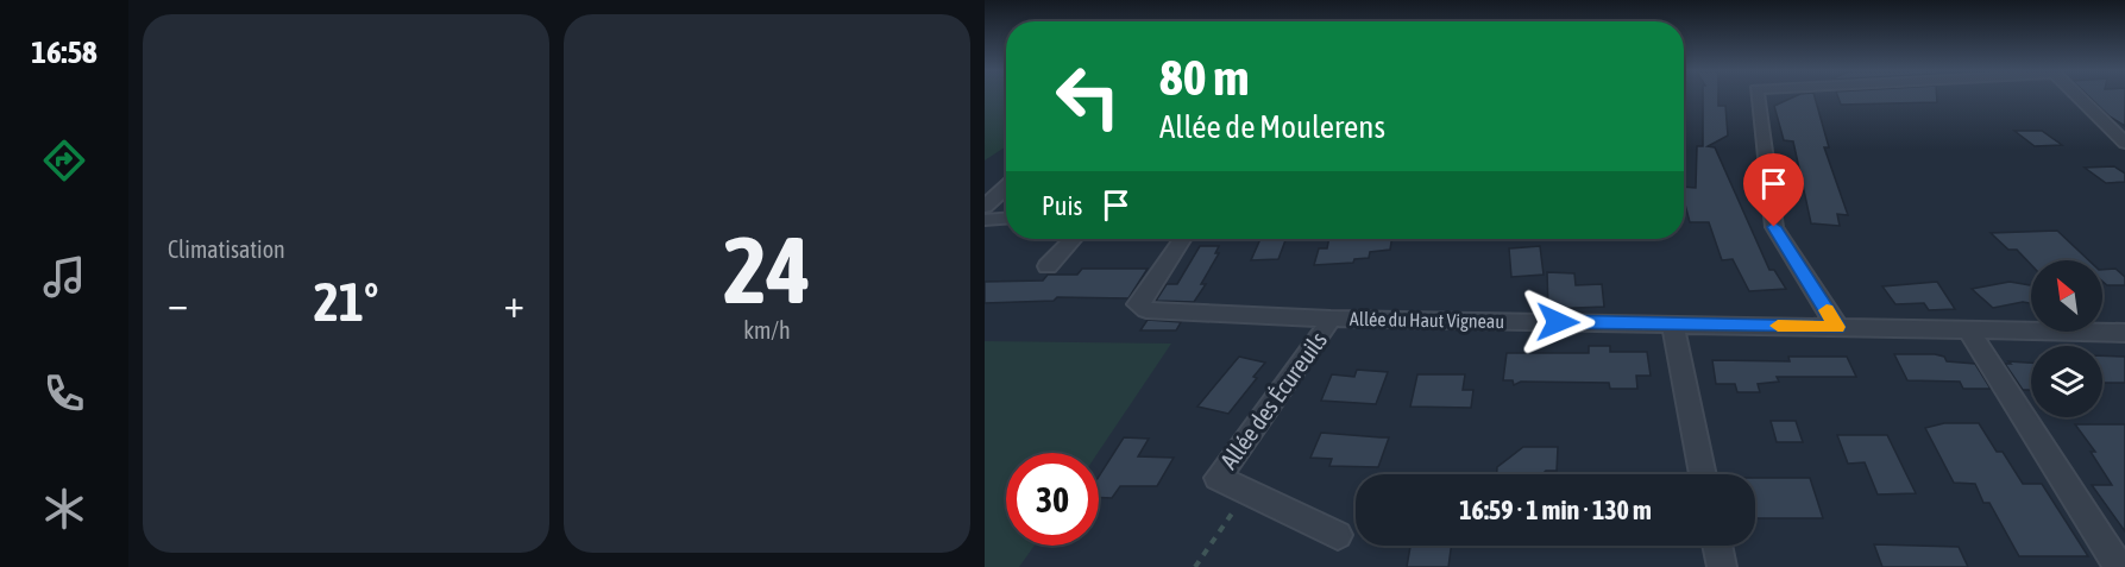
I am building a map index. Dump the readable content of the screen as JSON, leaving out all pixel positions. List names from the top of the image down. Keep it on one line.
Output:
{"streets":{"street":["Allée du Haut Vigneau","Allée des Écureuils"]},"crossings":[["Allée du Haut Vigneau","Allée des Écureuils"]],"north":"top left","page":{"tabs":"16:58","tile":["Climatisation",["24","km/h"]],"turn":["80 m","Allée de Moulerens"],"then":"Puis","heat":["−","21°","+"],"limit":"30","trip":"16:59 · 1 min · 130 m"}}
